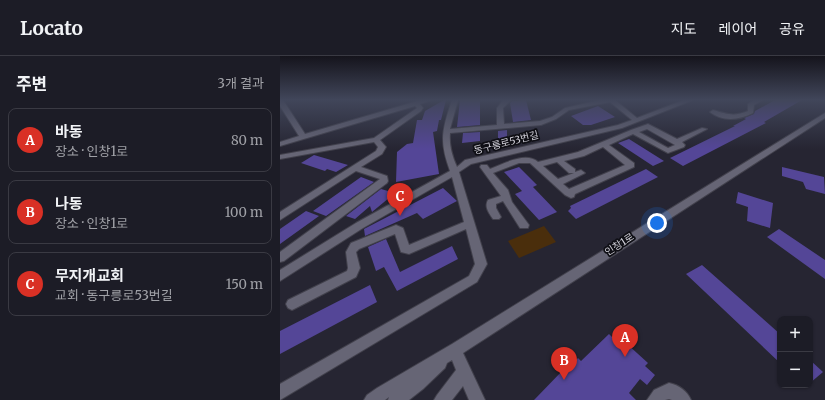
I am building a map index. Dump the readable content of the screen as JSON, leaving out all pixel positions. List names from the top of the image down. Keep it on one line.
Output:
{"streets":{"street":["동구릉로53번길","인창1로"]},"page":{"header":"Locato","nav":["지도","레이어","공유"],"heading":["주변","3개 결과"],"list":[{"mark":"A","name":"바동","note":"장소 · 인창1로","value":"80 m"},{"mark":"B","name":"나동","note":"장소 · 인창1로","value":"100 m"},{"mark":"C","name":"무지개교회","note":"교회 · 동구릉로53번길","value":"150 m"}],"pins":["C","A","B"],"map_buttons":["+","−"]}}
